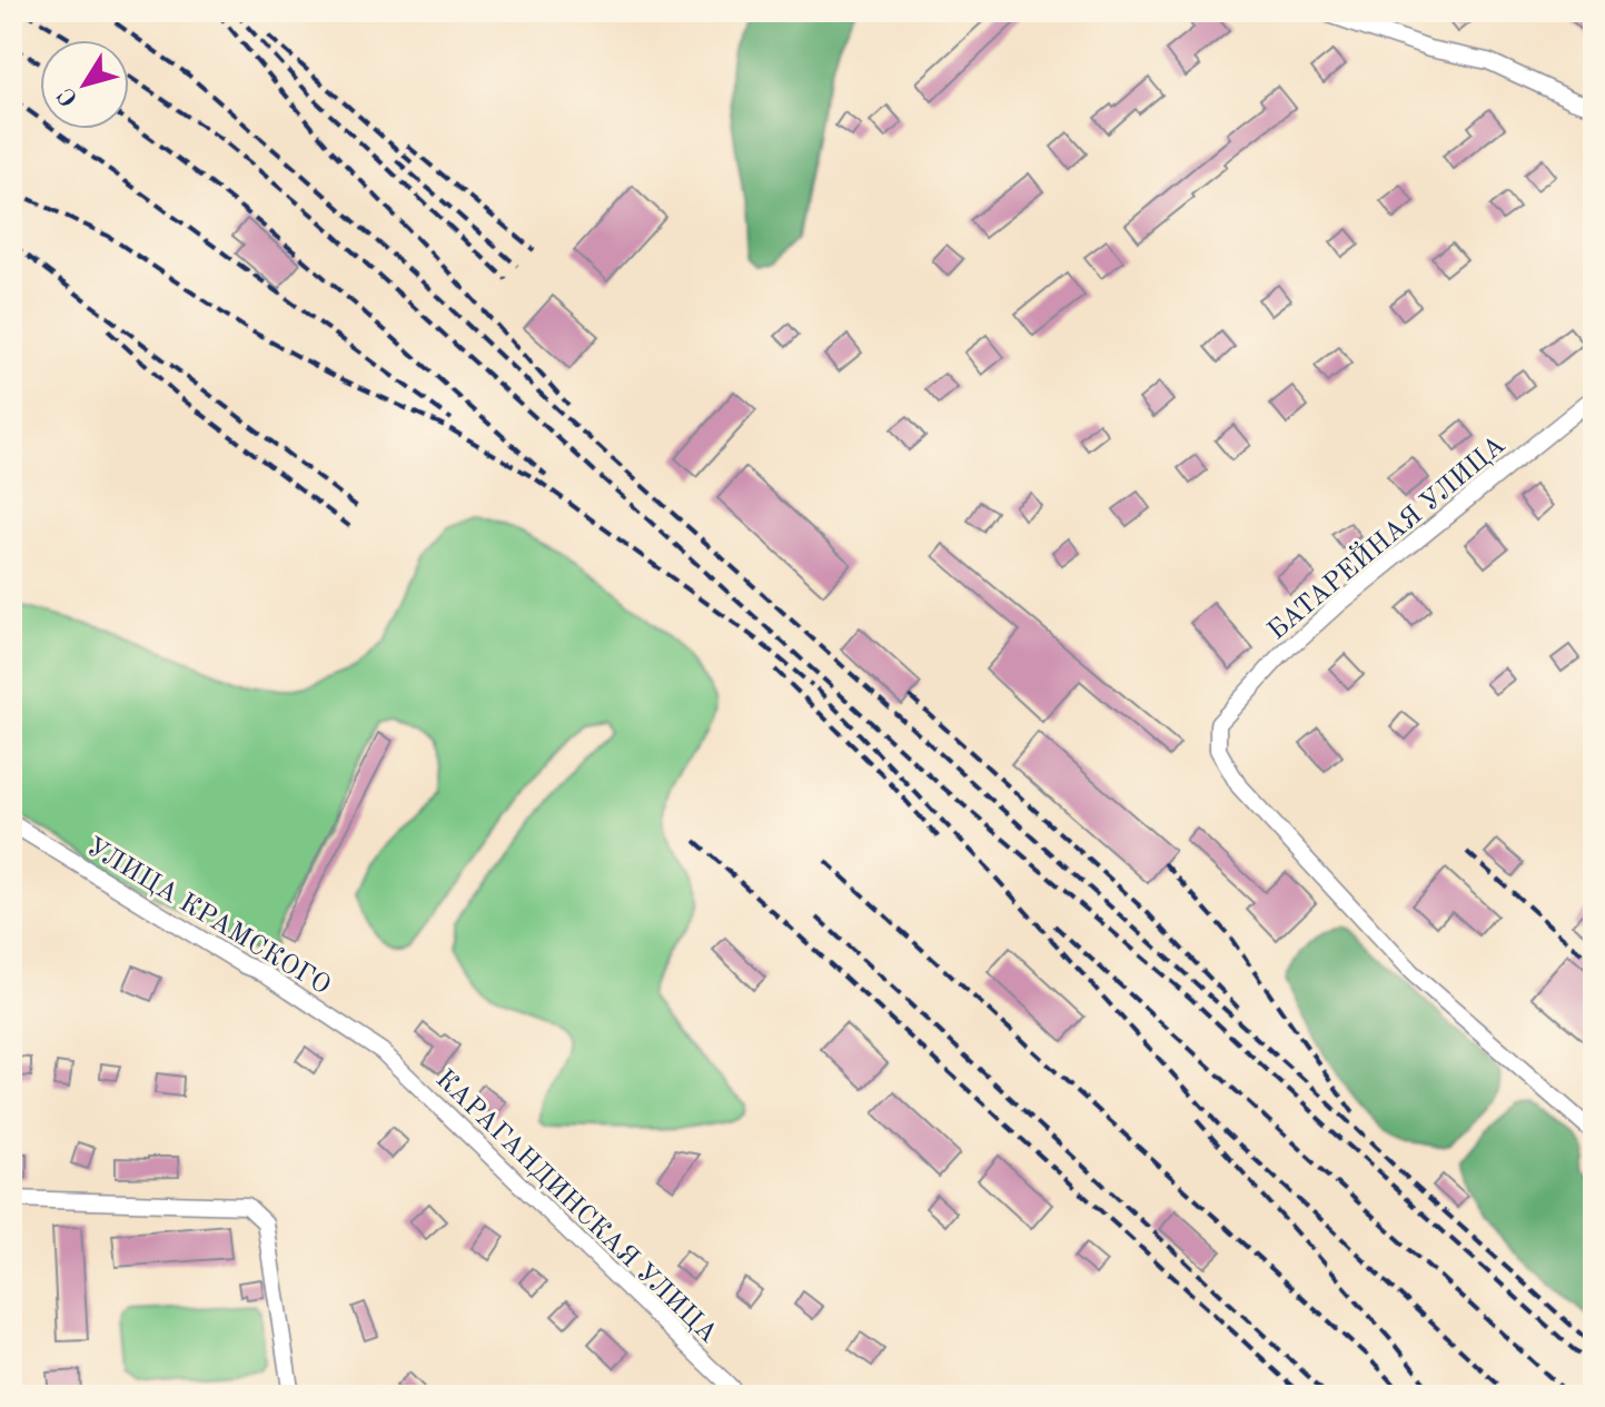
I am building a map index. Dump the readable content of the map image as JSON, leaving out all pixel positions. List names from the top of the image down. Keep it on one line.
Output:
{"streets":{"street":["БАТАРЕЙНАЯ УЛИЦА","УЛИЦА КРАМСКОГО","КАРАГАНДИНСКАЯ УЛИЦА"]},"crossings":[["УЛИЦА КРАМСКОГО","КАРАГАНДИНСКАЯ УЛИЦА"]],"north":"bottom left"}
